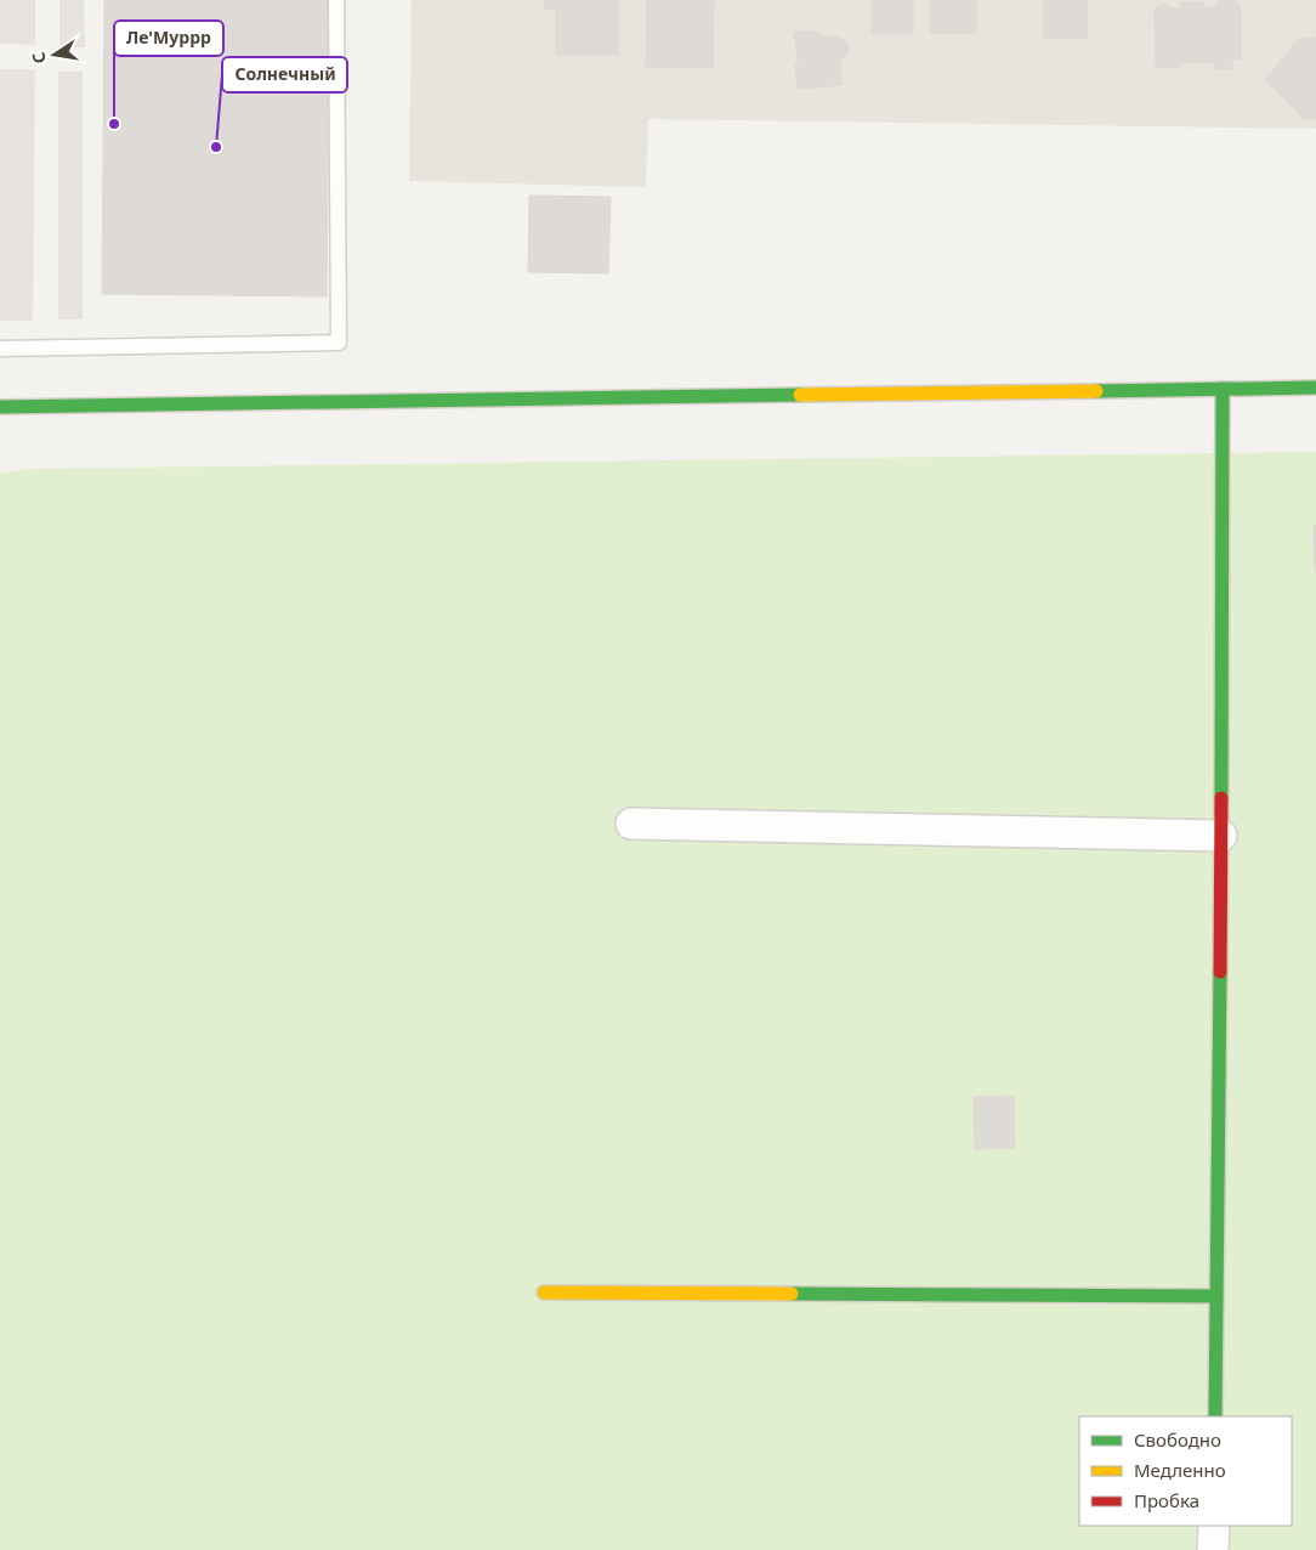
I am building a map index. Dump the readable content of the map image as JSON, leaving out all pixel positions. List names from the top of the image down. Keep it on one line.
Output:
{"places":["Ле'Муррр","Солнечный"],"legend":["Свободно","Медленно","Пробка"],"north":"left"}
